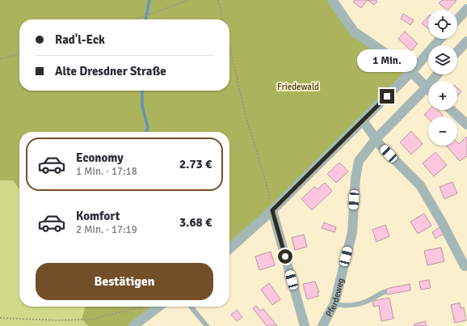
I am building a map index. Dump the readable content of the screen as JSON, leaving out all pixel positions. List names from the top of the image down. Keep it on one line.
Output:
{"streets":{"street":["Pferdeweg"]},"parks":["Friedewald"],"page":{"map_buttons":["+","−"],"banner":["Rad'l-Eck","Alte Dresdner Straße"],"bubble":"1 Min.","list":[{"name":"Economy","note":"1 Min. · 17:18","value":"2.73 €"},{"name":"Komfort","note":"2 Min. · 17:19","value":"3.68 €"}],"buttons":"Bestätigen"}}
